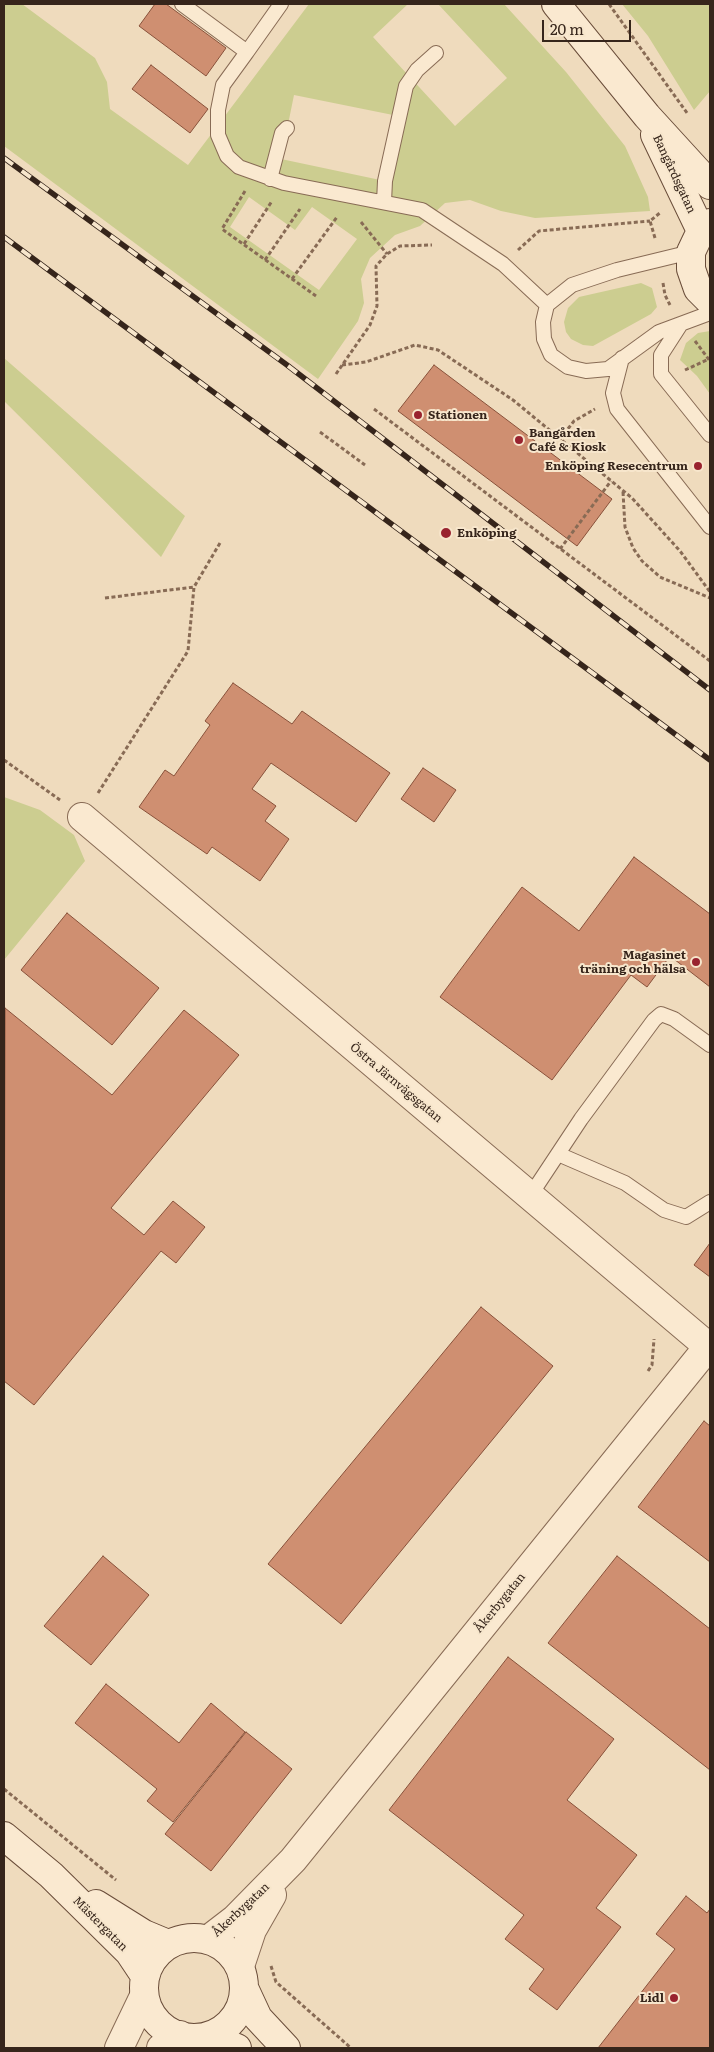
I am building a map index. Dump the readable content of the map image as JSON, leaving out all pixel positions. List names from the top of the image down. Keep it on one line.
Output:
{"streets":{"street":["Bangårdsgatan","Östra Järnvägsgatan","Åkerbygatan","Mästergatan"]},"crossings":[["Östra Järnvägsgatan","Åkerbygatan"],["Åkerbygatan","Mästergatan"]],"places":["Stationen","Bangården Café & Kiosk","Enköping Resecentrum","Enköping","Magasinet träning och hälsa","Lidl"],"scale_bar":"20 m"}
